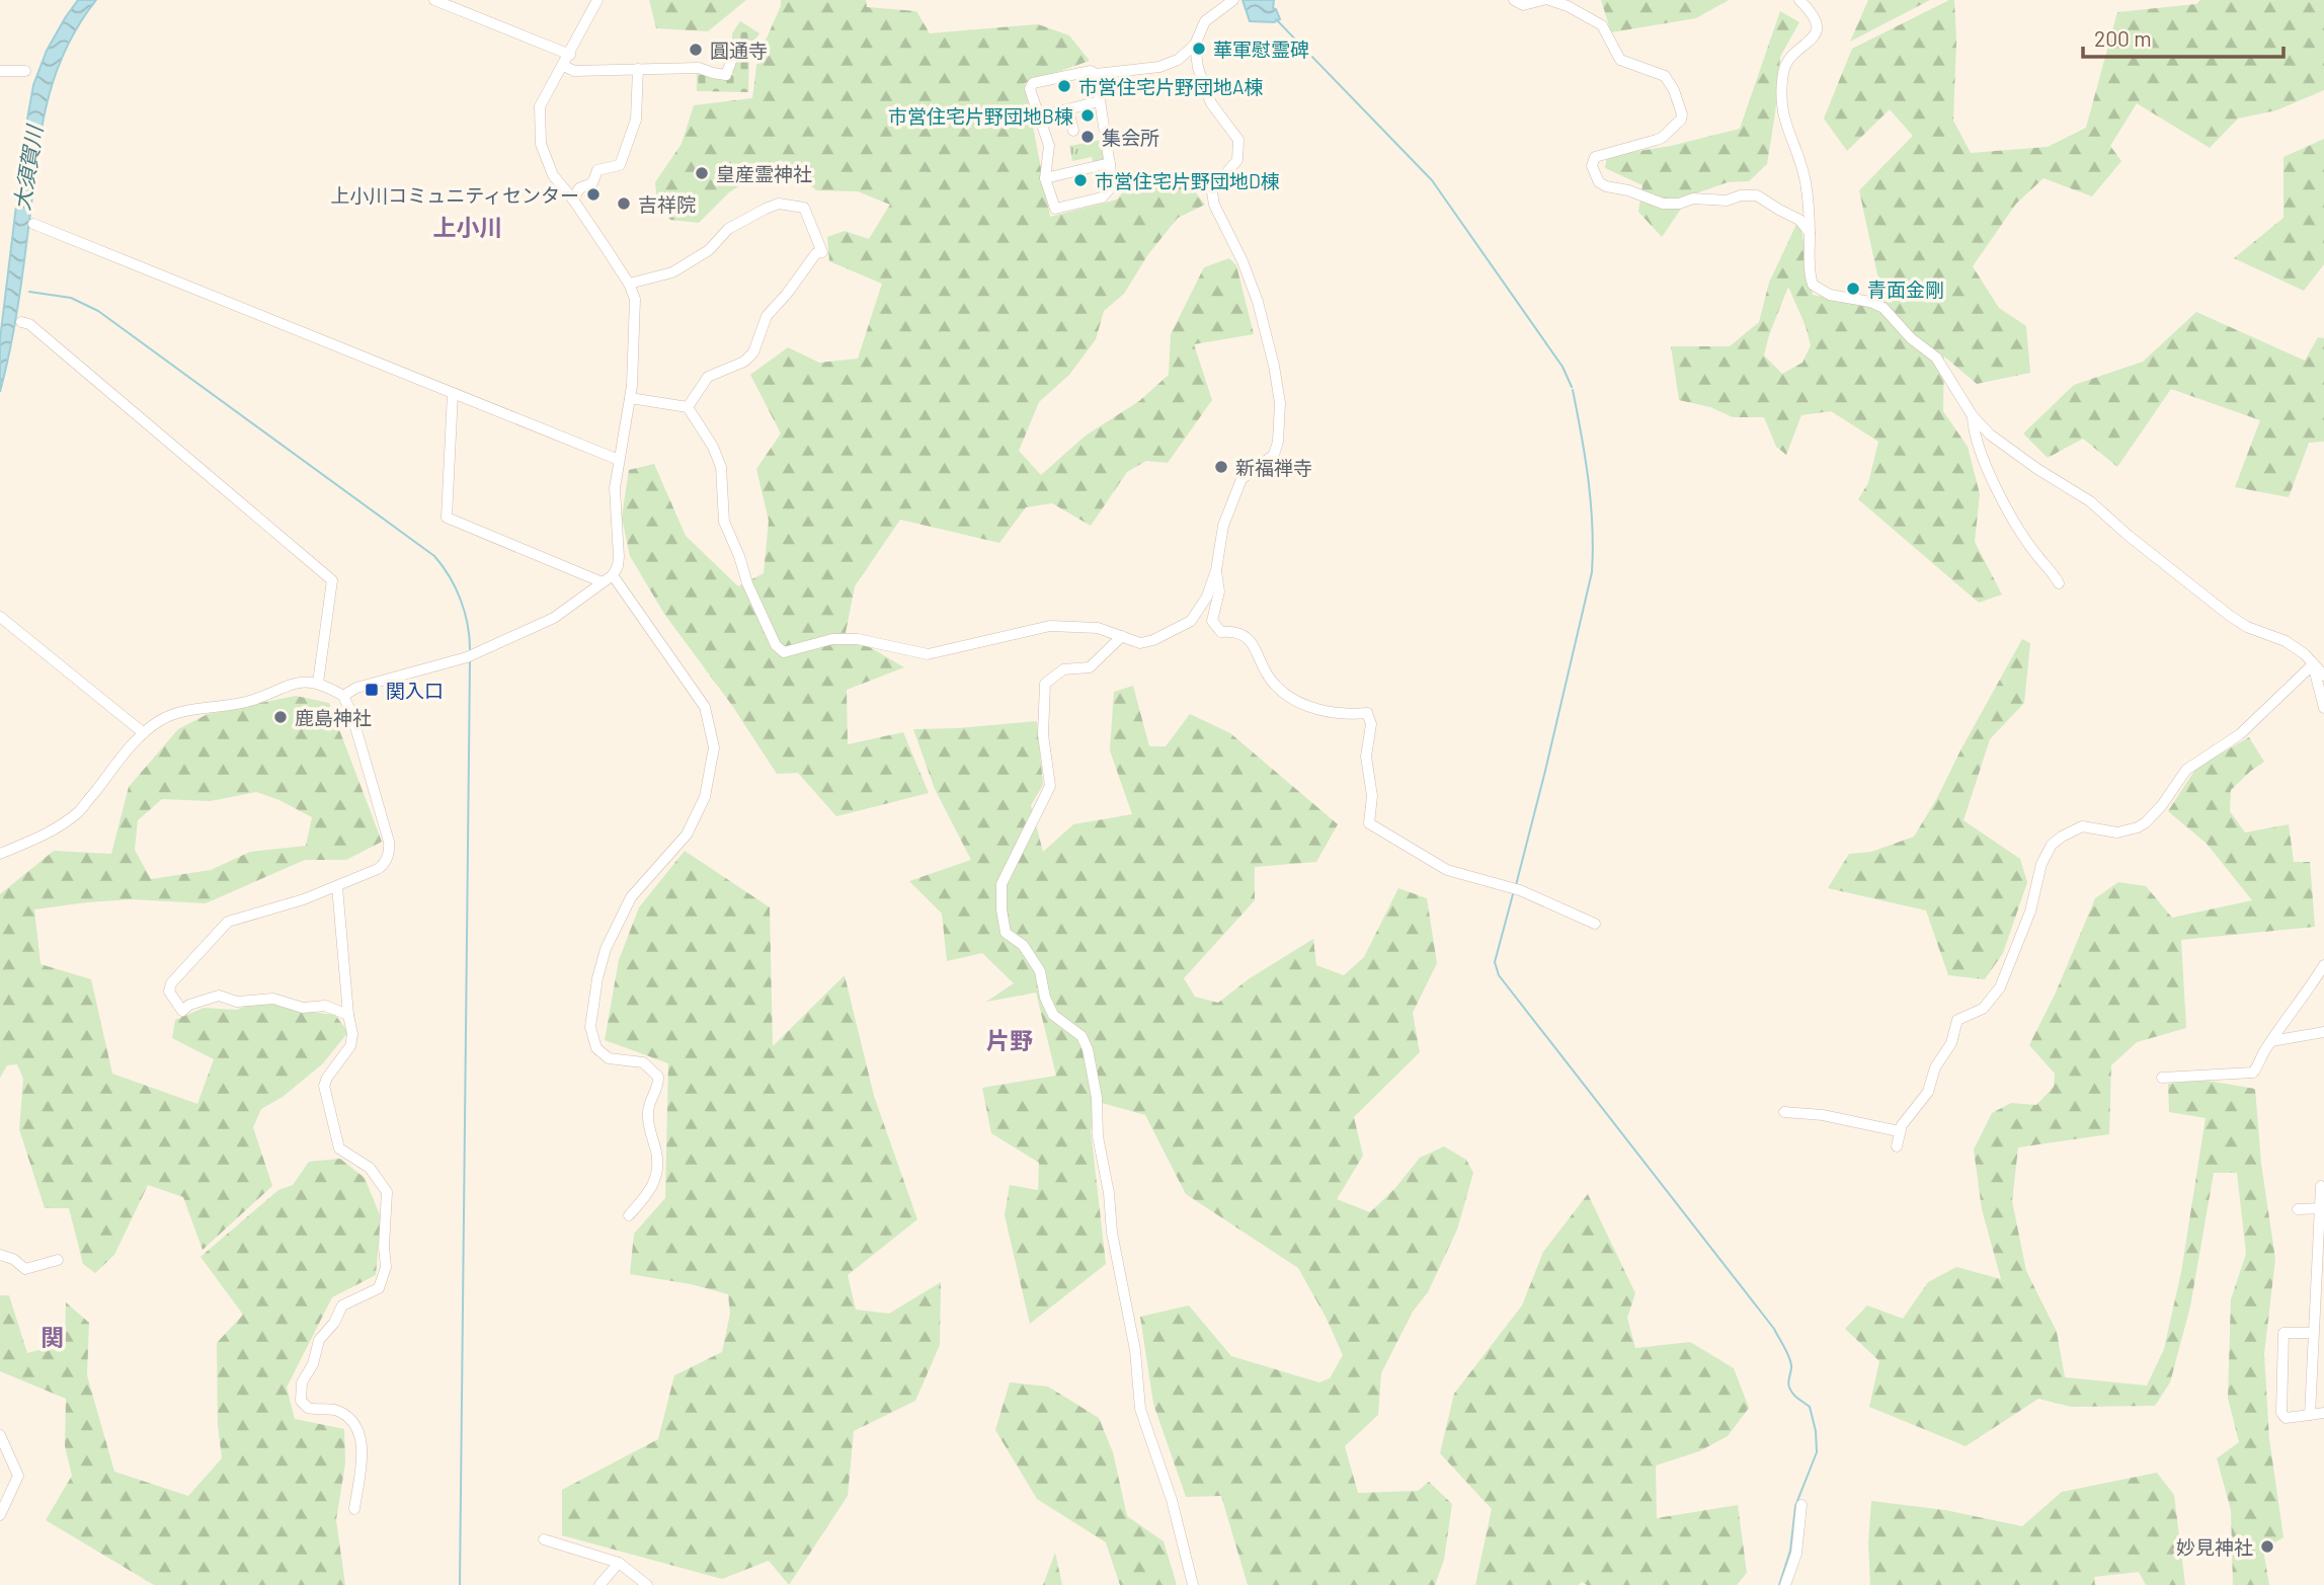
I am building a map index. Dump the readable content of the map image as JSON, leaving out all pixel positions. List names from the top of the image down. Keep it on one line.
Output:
{"districts":["上小川","片野","関"],"water":["大須賀川"],"places":{"other":["華軍慰霊碑","圓通寺","市営住宅片野団地A棟","市営住宅片野団地B棟","集会所","皇産霊神社","市営住宅片野団地D棟","上小川コミュニティセンター","吉祥院","青面金剛","新福禅寺","鹿島神社","妙見神社"],"transit":["関入口"]},"scale_bar":"200 m"}
